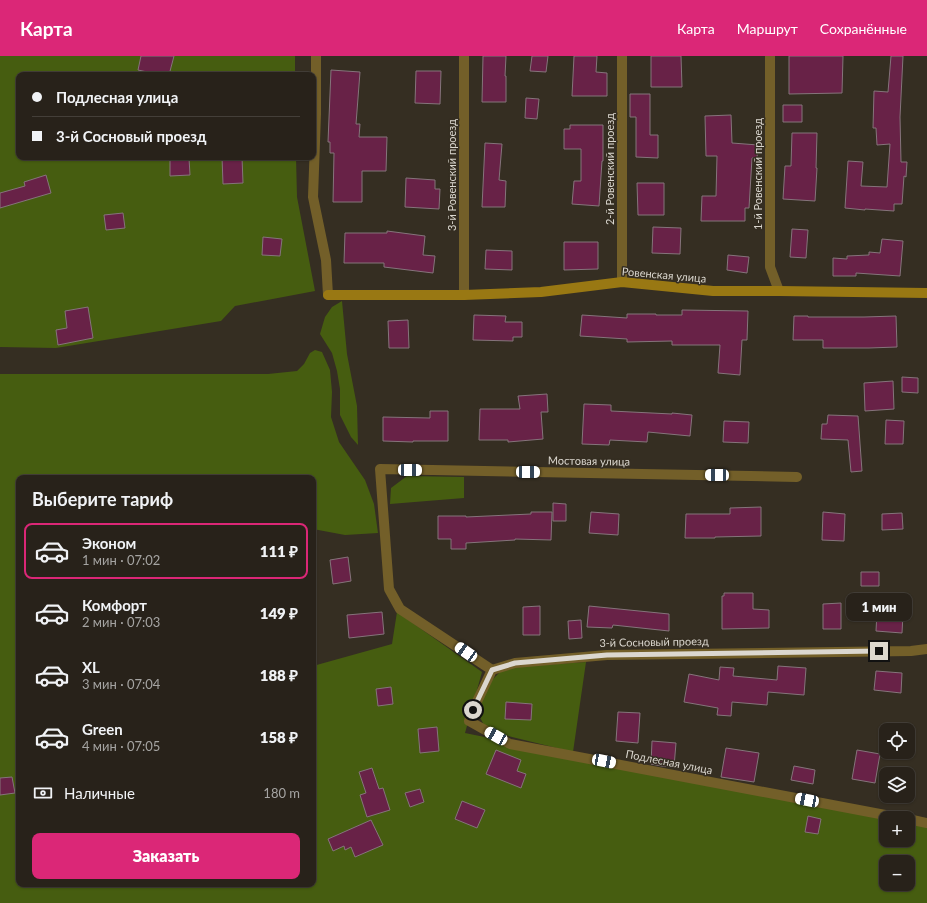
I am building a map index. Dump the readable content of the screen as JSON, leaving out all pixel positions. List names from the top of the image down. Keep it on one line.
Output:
{"streets":{"street":["2-й Ровенский проезд","1-й Ровенский проезд","3-й Ровенский проезд","Ровенская улица","Мостовая улица","3-й Сосновый проезд","Подлесная улица"]},"crossings":[["2-й Ровенский проезд","Ровенская улица"],["1-й Ровенский проезд","Ровенская улица"],["3-й Ровенский проезд","Ровенская улица"],["Мостовая улица","3-й Сосновый проезд"],["Мостовая улица","Подлесная улица"],["3-й Сосновый проезд","Подлесная улица"]],"page":{"header":"Карта","nav":["Карта","Маршрут","Сохранённые"],"banner":["Подлесная улица","3-й Сосновый проезд"],"heading":"Выберите тариф","list":[{"name":"Эконом","note":"1 мин · 07:02","value":"111 ₽"},{"name":"Комфорт","note":"2 мин · 07:03","value":"149 ₽"},{"name":"XL","note":"3 мин · 07:04","value":"188 ₽"},{"name":"Green","note":"4 мин · 07:05","value":"158 ₽"}],"bubble":"1 мин","map_buttons":["+","−"],"pay":["Наличные","180 m"],"buttons":"Заказать"}}
